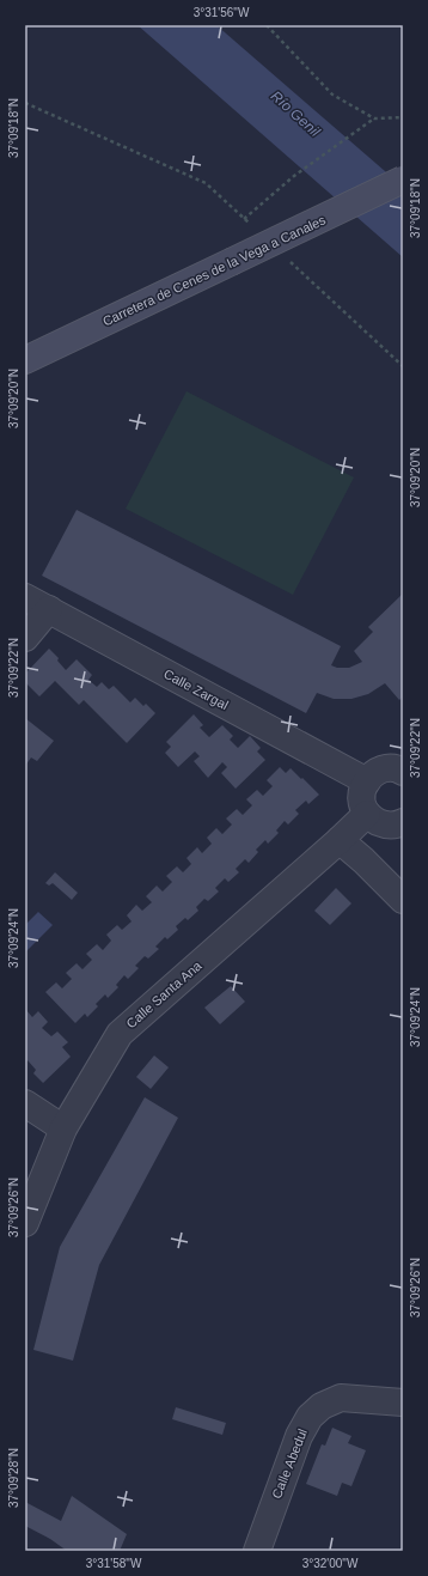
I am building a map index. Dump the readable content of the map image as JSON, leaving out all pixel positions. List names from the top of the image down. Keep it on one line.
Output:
{"streets":{"main road":["Carretera de Cenes de la Vega a Canales"],"street":["Calle Zargal","Calle Santa Ana","Calle Abedul"]},"water":["Río Genil"],"coordinates":["3°31'56\"W","37°09'18\"N","37°09'20\"N","37°09'22\"N","37°09'24\"N","37°09'26\"N","37°09'28\"N","3°31'58\"W","3°32'00\"W"]}
